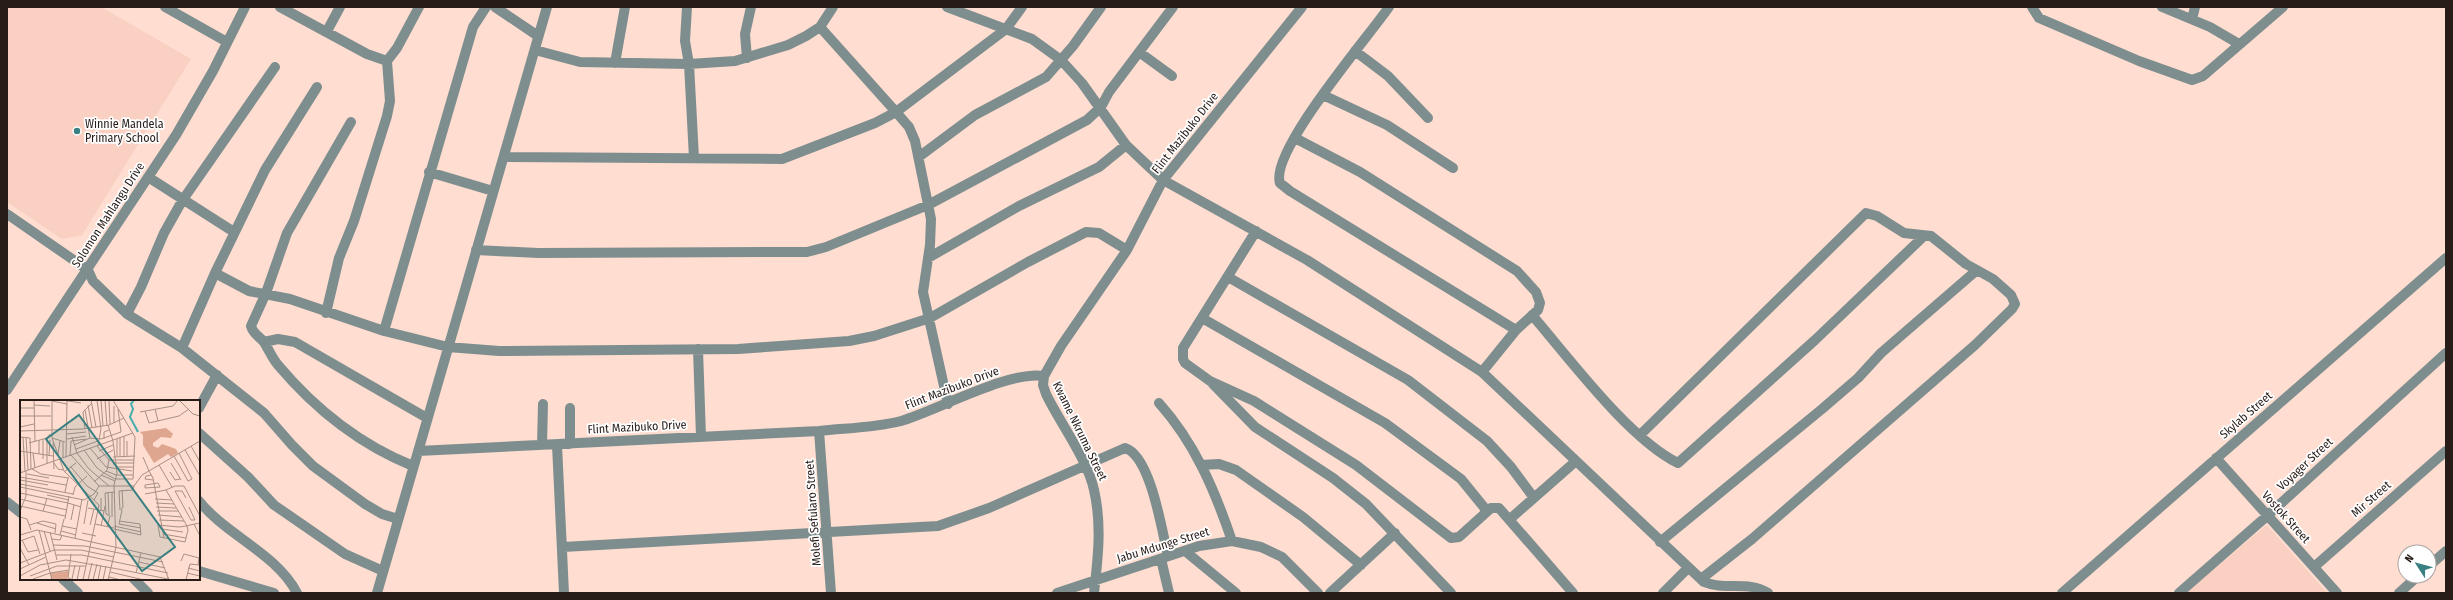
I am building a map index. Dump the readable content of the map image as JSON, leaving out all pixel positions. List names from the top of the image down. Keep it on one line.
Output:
{"streets":{"street":["Flint Mazibuko Drive","Solomon Mahlangu Drive","Skylab Street","Kwame Nkruma Street","Voyager Street","Mir Street","Molefi Sefularo Street","Vostok Street","Jabu Mdunge Street"]},"crossings":[["Flint Mazibuko Drive","Kwame Nkruma Street"],["Flint Mazibuko Drive","Molefi Sefularo Street"],["Skylab Street","Vostok Street"],["Kwame Nkruma Street","Jabu Mdunge Street"],["Voyager Street","Vostok Street"],["Mir Street","Vostok Street"]],"places":["Winnie Mandela Primary School"],"north":"top left"}
